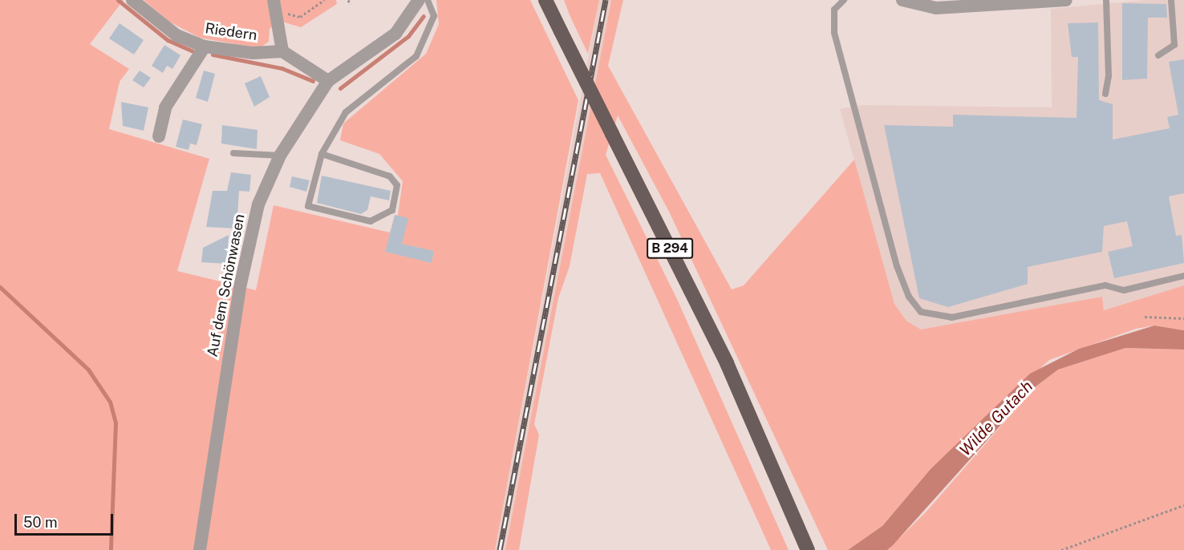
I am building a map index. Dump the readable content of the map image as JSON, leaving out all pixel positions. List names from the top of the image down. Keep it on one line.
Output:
{"streets":{"highway":["B 294"],"street":["Riedern","Auf dem Schönwasen"]},"water":["Wilde Gutach"],"scale_bar":"50 m"}
